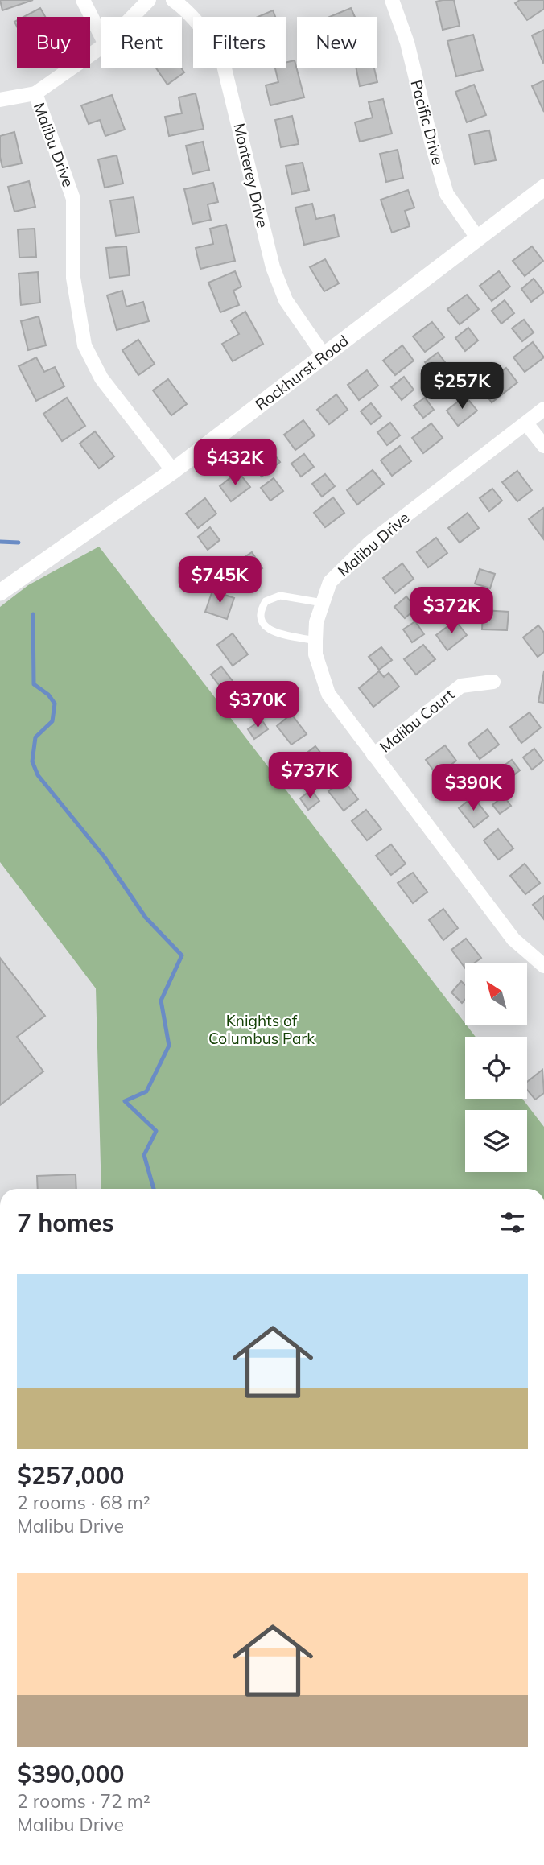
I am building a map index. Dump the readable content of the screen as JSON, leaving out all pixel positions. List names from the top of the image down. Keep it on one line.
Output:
{"streets":{"street":["Pacific Drive","Malibu Drive","Monterey Drive","Rockhurst Road","Malibu Court"]},"crossings":[["Pacific Drive","Rockhurst Road"],["Malibu Drive","Rockhurst Road"],["Malibu Drive","Malibu Court"],["Monterey Drive","Rockhurst Road"]],"parks":["Knights of Columbus Park"],"north":"top left","page":{"chip":["Buy","Rent","Filters","New"],"price":["$257K","$432K","$745K","$372K","$370K","$737K","$390K"],"heading":"7 homes","list":[{"name":"$257,000","note":"2 rooms · 68 m² · Malibu Drive"},{"name":"$390,000","note":"2 rooms · 72 m² · Malibu Drive"}]}}
